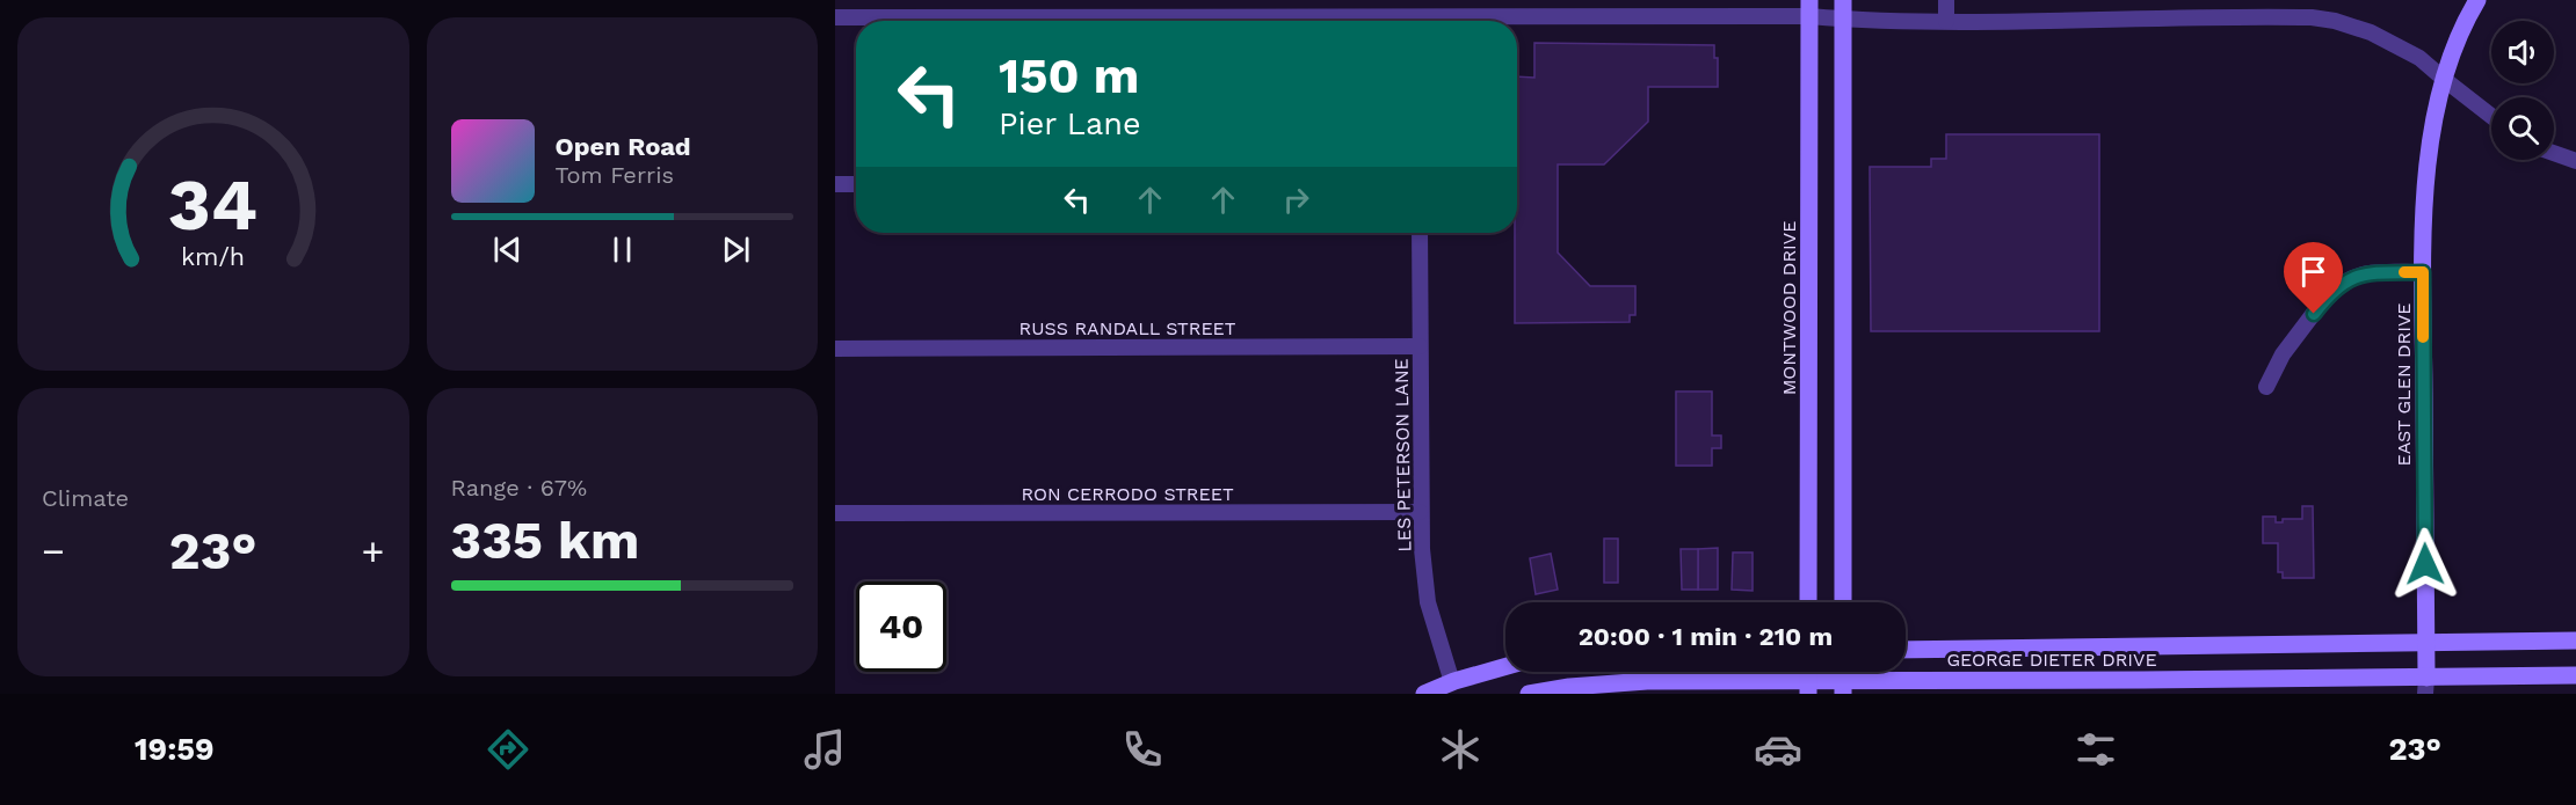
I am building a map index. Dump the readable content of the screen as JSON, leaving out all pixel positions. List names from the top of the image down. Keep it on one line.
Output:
{"streets":{"main road":["MONTWOOD DRIVE","EAST GLEN DRIVE","GEORGE DIETER DRIVE"],"street":["RUSS RANDALL STREET","LES PETERSON LANE","RON CERRODO STREET"]},"crossings":[["RUSS RANDALL STREET","LES PETERSON LANE"],["EAST GLEN DRIVE","GEORGE DIETER DRIVE"],["LES PETERSON LANE","RON CERRODO STREET"]],"page":{"turn":["150 m","Pier Lane"],"song":["Open Road","Tom Ferris"],"tile":["Climate",["Range · 67%","335 km"]],"heat":["−","23°","+"],"limit":"40","trip":"20:00 · 1 min · 210 m","tabs":["19:59","23°"],"gauge":["34","km/h"]}}
